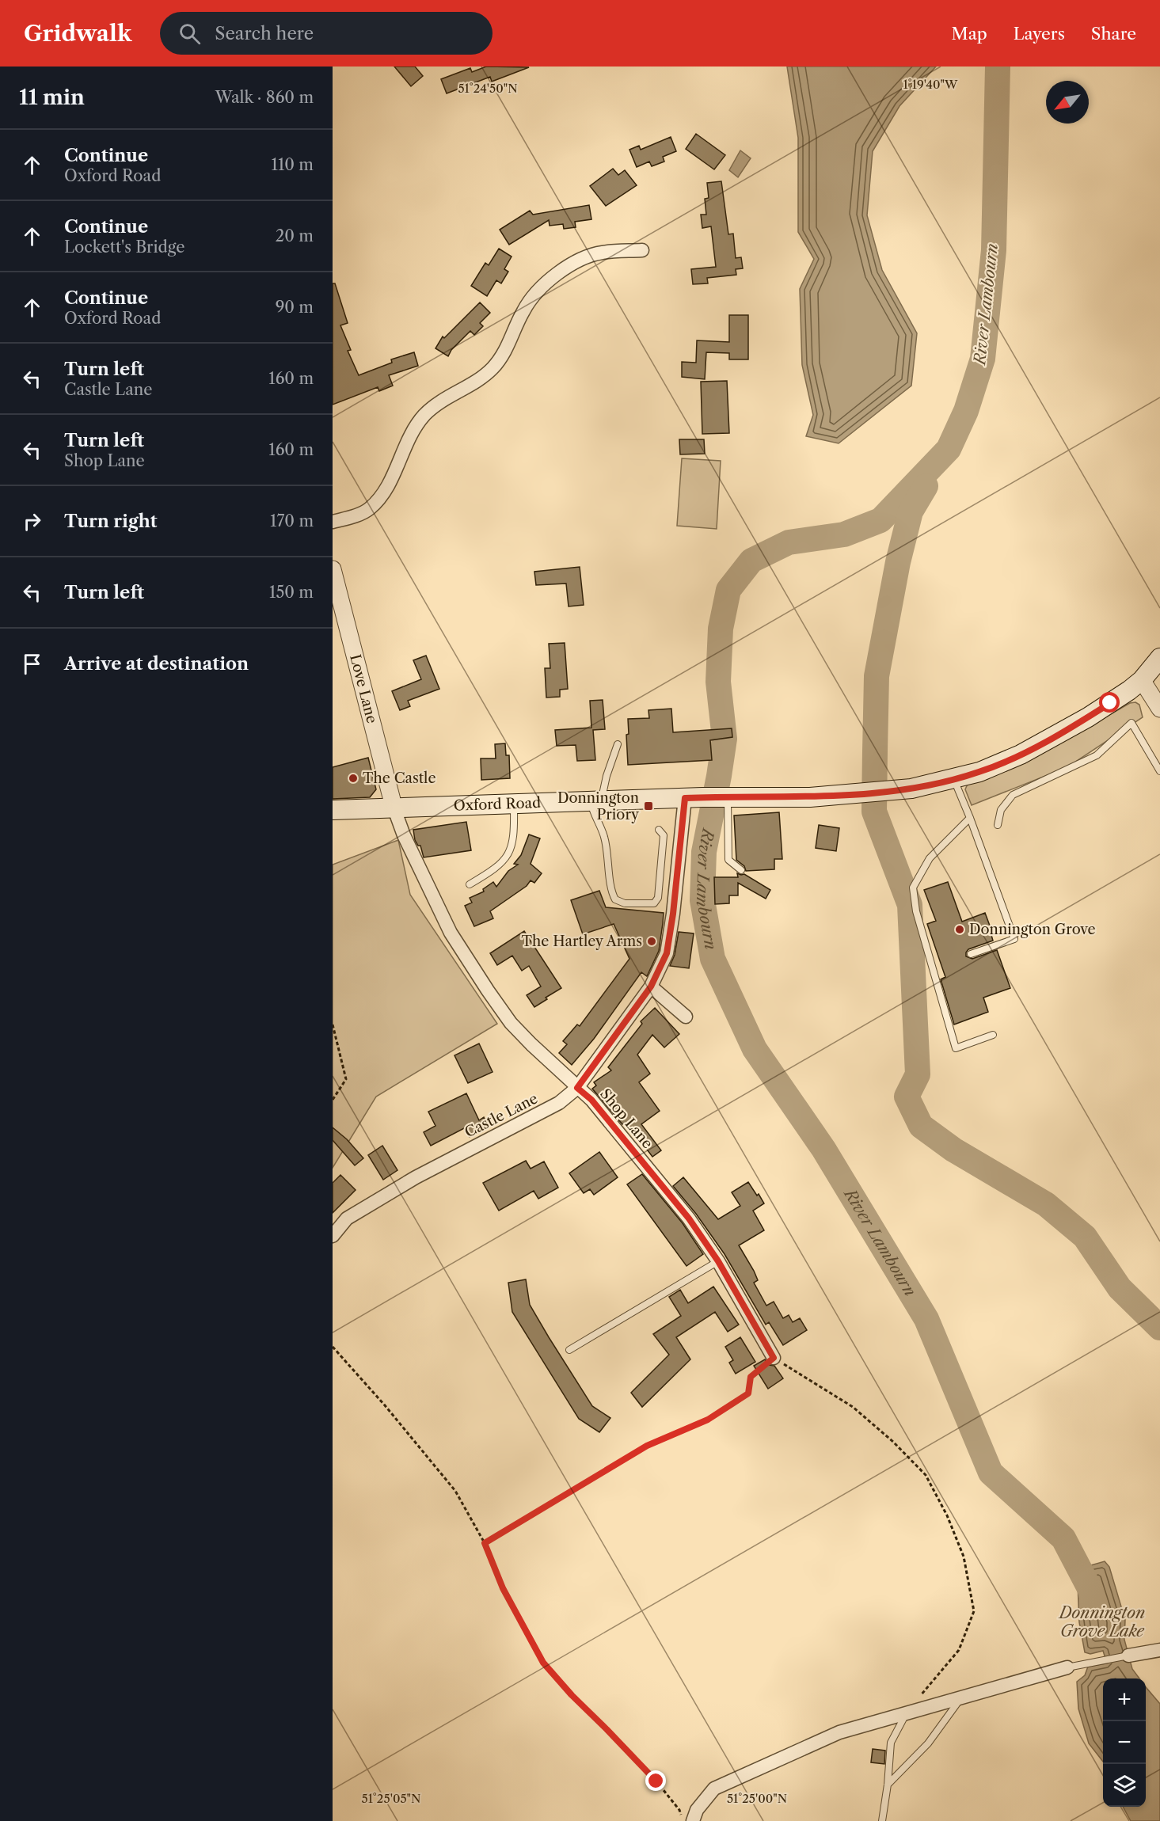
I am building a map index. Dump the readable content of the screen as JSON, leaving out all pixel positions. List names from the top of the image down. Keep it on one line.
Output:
{"streets":{"main road":["Oxford Road"],"street":["Love Lane","Castle Lane","Shop Lane"]},"crossings":[["Love Lane","Oxford Road"],["Love Lane","Shop Lane"],["Oxford Road","Castle Lane"],["Oxford Road","Shop Lane"],["Castle Lane","Shop Lane"]],"water":["River Lambourn","Donnington Grove Lake"],"places":{"other":["The Castle","Donnington Grove","The Hartley Arms"],"transit":["Donnington Priory"]},"north":"bottom left","page":{"header":"Gridwalk","search":"Search here","nav":["Map","Layers","Share"],"heading":["11 min","Walk · 860 m"],"list":[["Continue","Oxford Road","110 m"],["Continue","Lockett's Bridge","20 m"],["Continue","Oxford Road","90 m"],["Turn left","Castle Lane","160 m"],["Turn left","Shop Lane","160 m"],["Turn right","170 m"],["Turn left","150 m"],"Arrive at destination"],"map_buttons":["+","−"]},"coordinates":["1°19'40\"W","51°24'50\"N","51°25'05\"N","51°25'00\"N"]}
